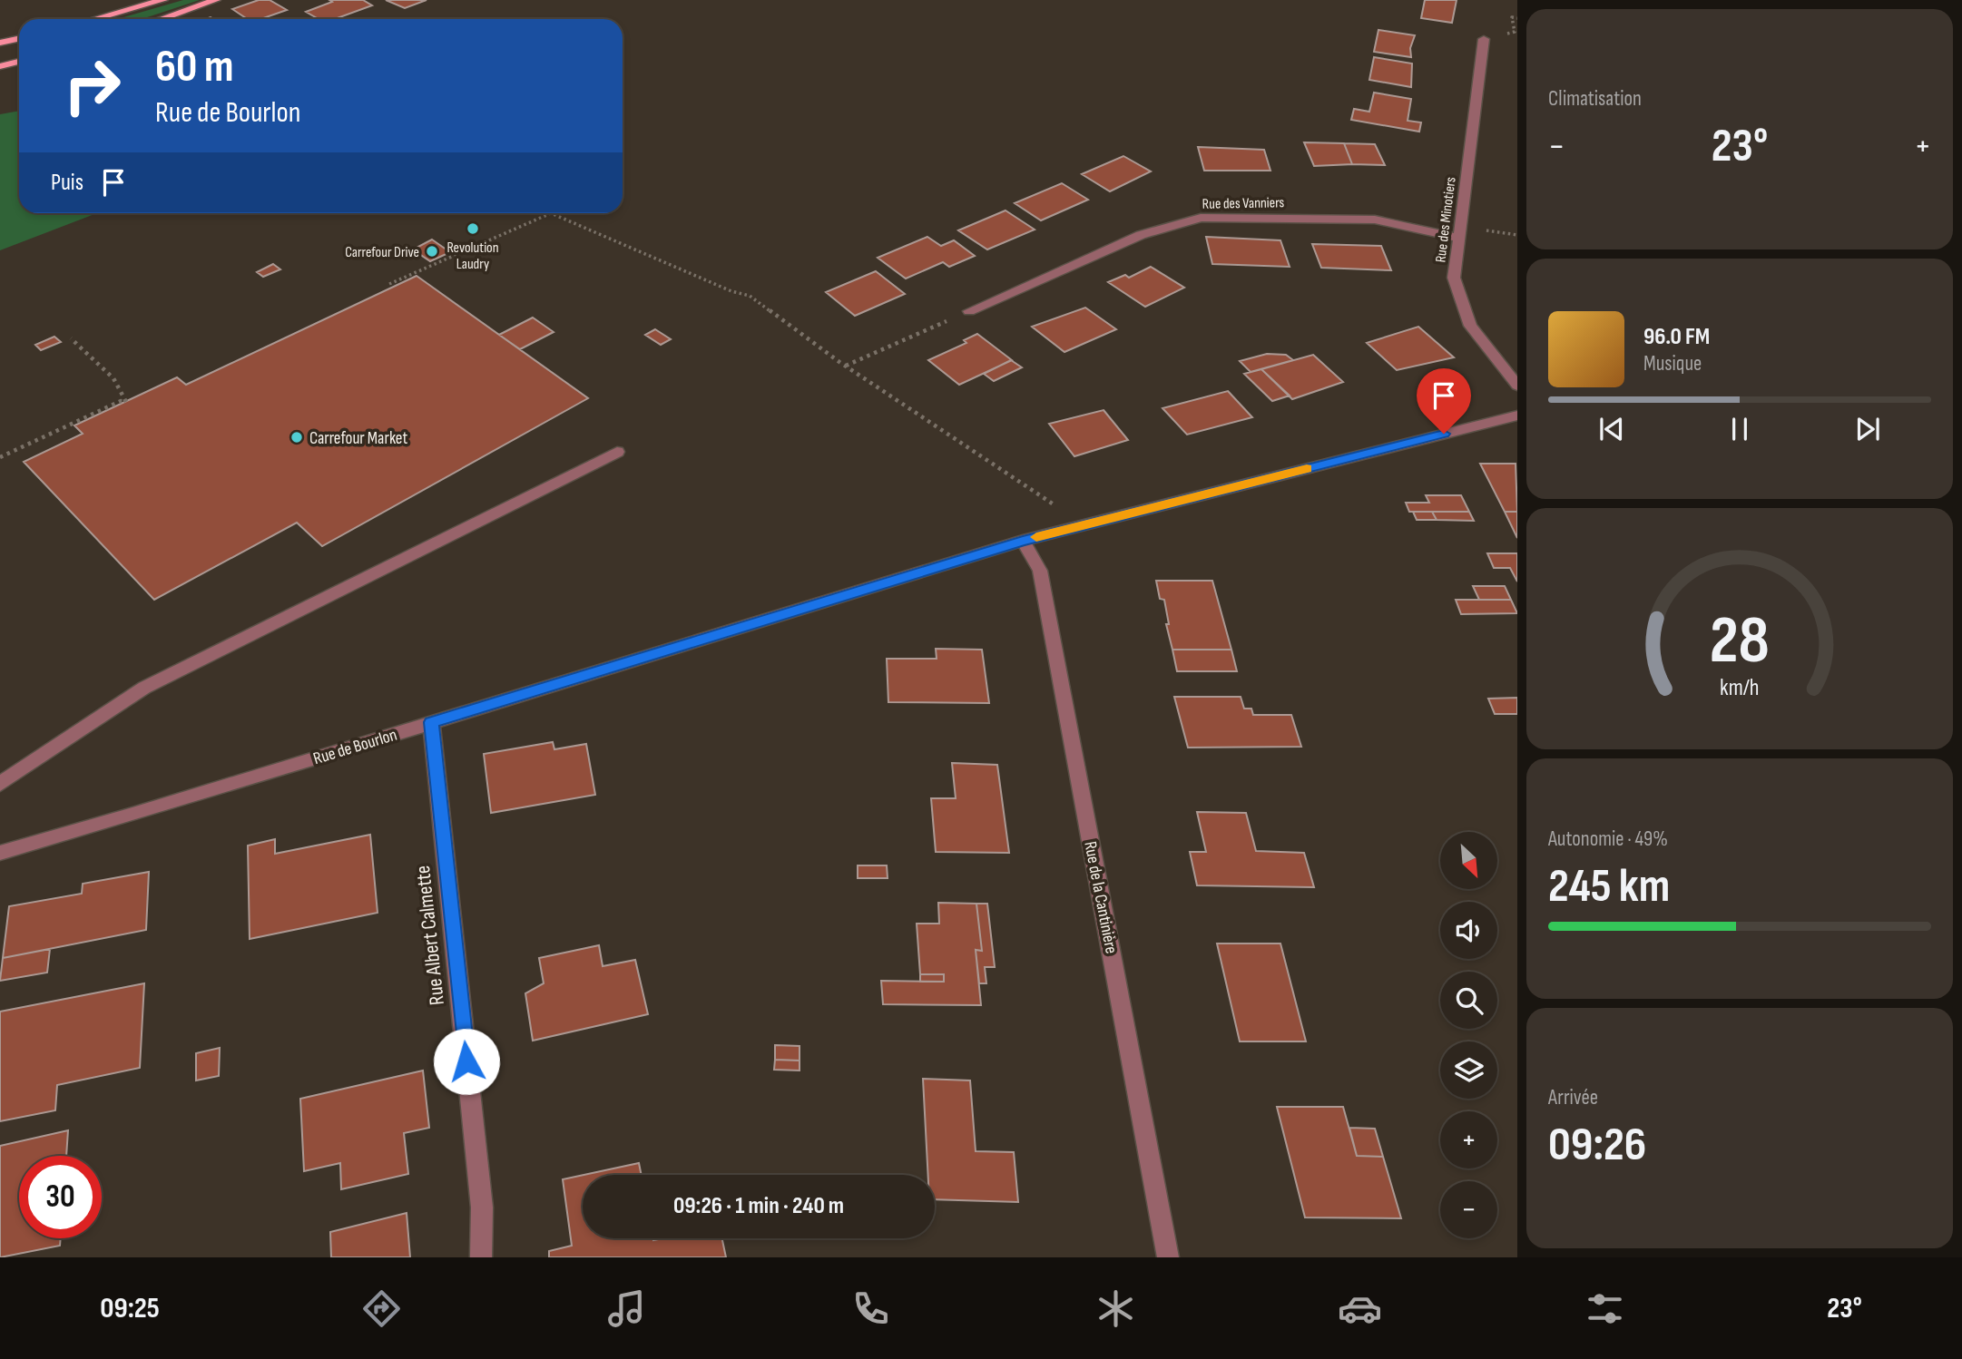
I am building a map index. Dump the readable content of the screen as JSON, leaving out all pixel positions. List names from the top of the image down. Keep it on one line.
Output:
{"streets":{"street":["Rue des Vanniers","Rue des Minotiers","Rue de Bourlon","Rue de la Cantinière","Rue Albert Calmette"]},"crossings":[["Rue des Vanniers","Rue des Minotiers"],["Rue de Bourlon","Rue de la Cantinière"],["Rue de Bourlon","Rue Albert Calmette"]],"places":["Revolution Laudry","Carrefour Drive","Carrefour Market"],"north":"bottom right","page":{"tile":["Climatisation",["Autonomie · 49%","245 km"],["Arrivée","09:26"]],"turn":["60 m","Rue de Bourlon"],"heat":["−","23°","+"],"then":"Puis","song":["96.0 FM","Musique"],"map_buttons":["+","−"],"limit":"30","trip":"09:26 · 1 min · 240 m","tabs":["09:25","23°"],"gauge":["28","km/h"]}}
